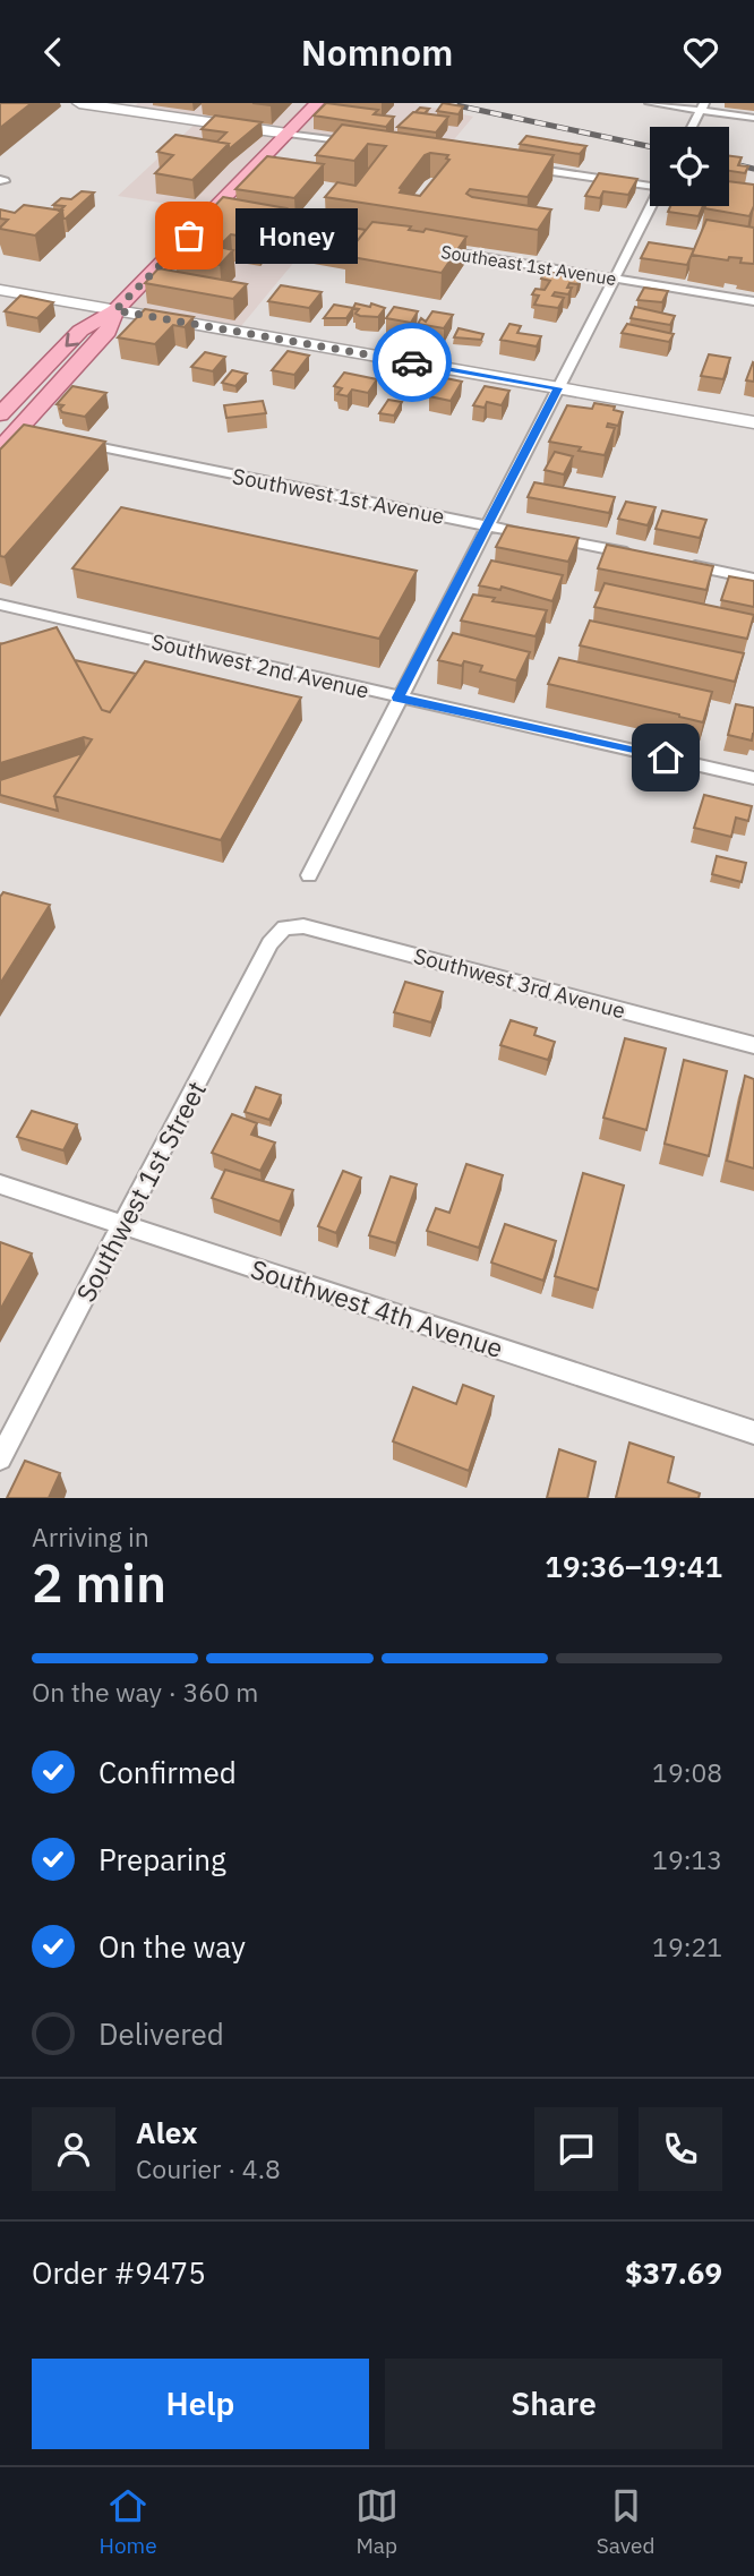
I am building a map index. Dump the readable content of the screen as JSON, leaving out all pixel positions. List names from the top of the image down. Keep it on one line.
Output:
{"streets":{"street":["Southeast 1st Avenue","Southwest 1st Avenue","Southwest 2nd Avenue","Southwest 3rd Avenue","Southwest 1st Street","Southwest 4th Avenue"]},"crossings":[["Southwest 3rd Avenue","Southwest 1st Street"],["Southwest 1st Street","Southwest 4th Avenue"]],"places":["Honey"],"page":{"header":"Nomnom","bubble":"Honey","heading":["2 min","Arriving in","19:36–19:41"],"panel":["Alex","Courier · 4.8","Order #9475","$37.69"],"bar":"On the way · 360 m","list":[["Confirmed","19:08"],["Preparing","19:13"],["On the way","19:21"],"Delivered"],"buttons":["Help","Share"],"tabs":["Home","Map","Saved"]}}
